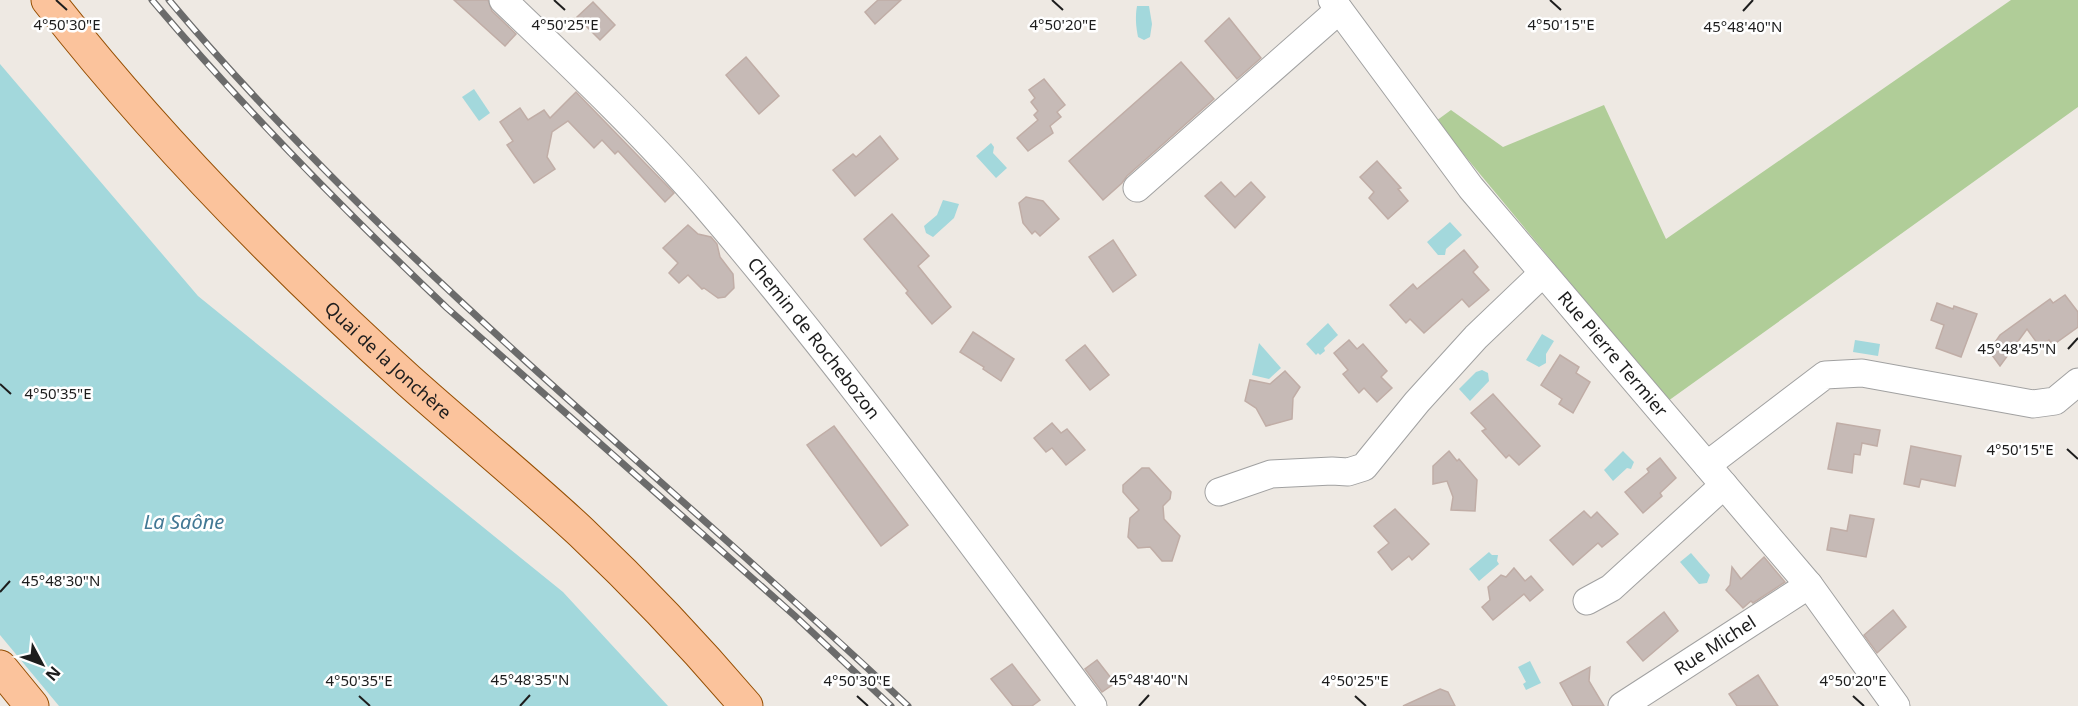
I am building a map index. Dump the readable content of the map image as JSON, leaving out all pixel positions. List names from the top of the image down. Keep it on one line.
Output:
{"streets":{"main road":["Quai de la Jonchère"],"street":["Chemin de Rochebozon","Rue Pierre Termier","Rue Michel"]},"crossings":[["Rue Pierre Termier","Rue Michel"]],"water":["La Saône"],"north":"bottom right","coordinates":["4°50'30\"E","4°50'25\"E","4°50'20\"E","4°50'15\"E","45°48'40\"N","45°48'45\"N","4°50'35\"E","45°48'30\"N","45°48'35\"N"]}
